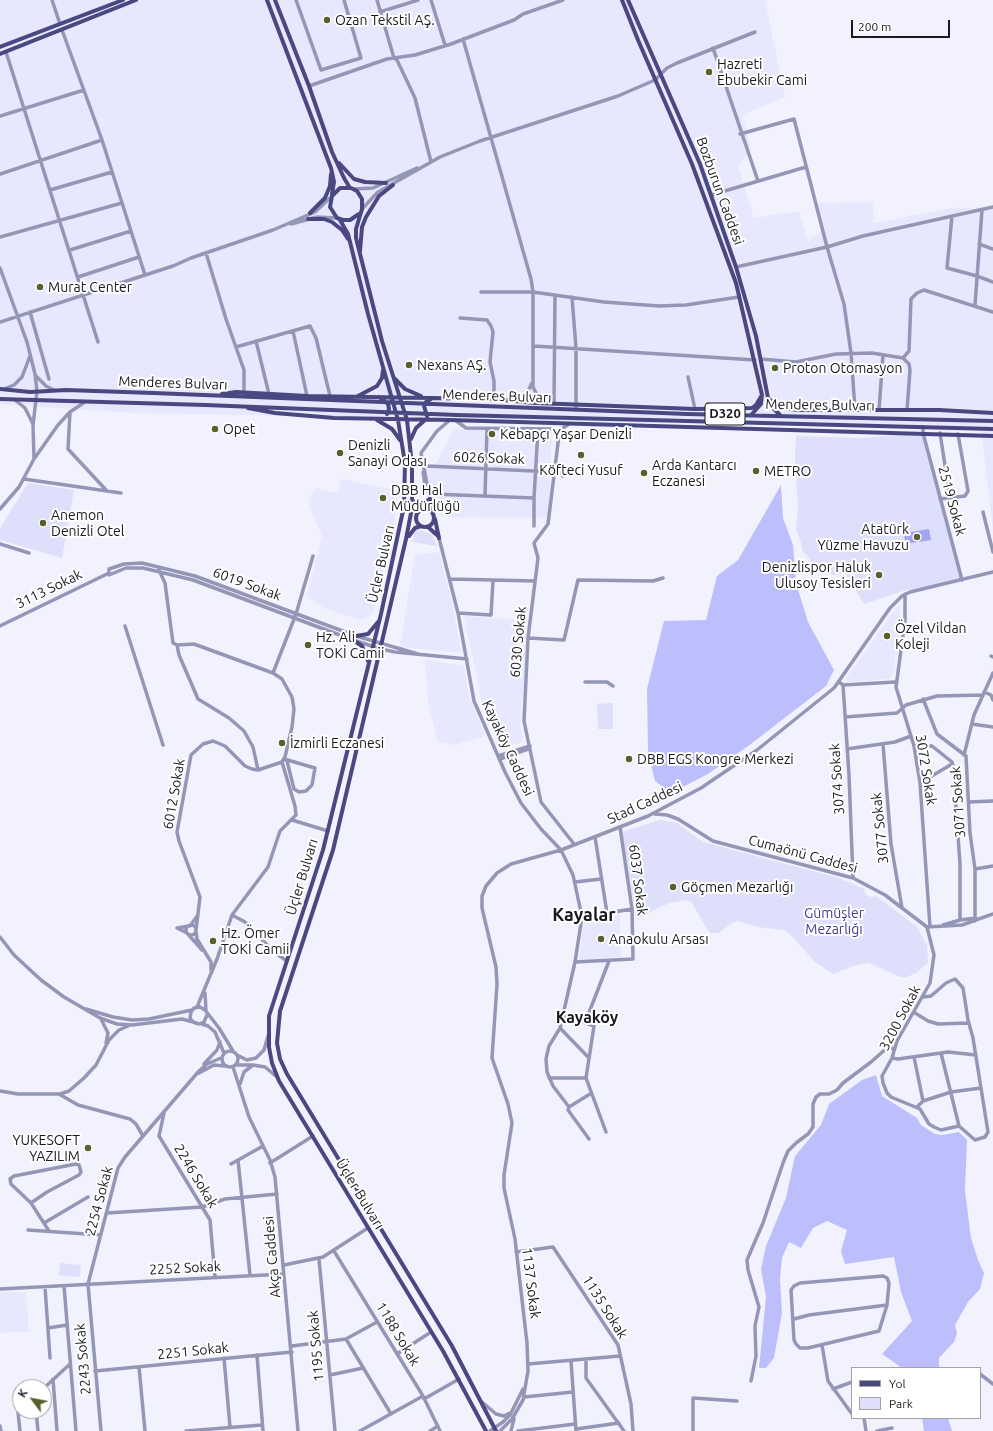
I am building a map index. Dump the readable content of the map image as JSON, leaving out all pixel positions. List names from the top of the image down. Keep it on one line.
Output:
{"streets":{"main road":["Bozburun Caddesi","Menderes Bulvarı","D320","Üçler Bulvarı"],"street":["6026 Sokak","2519 Sokak","6019 Sokak","3113 Sokak","6030 Sokak","Kayaköy Caddesi","3072 Sokak","3074 Sokak","6012 Sokak","3071 Sokak","Stad Caddesi","3077 Sokak","Cumaönü Caddesi","6037 Sokak","3200 Sokak","2246 Sokak","2254 Sokak","Akça Caddesi","2252 Sokak","1137 Sokak","1135 Sokak","1188 Sokak","1195 Sokak","2251 Sokak","2243 Sokak"]},"crossings":[["Menderes Bulvarı","2519 Sokak"],["6026 Sokak","6030 Sokak"],["2519 Sokak","Stad Caddesi"],["Üçler Bulvarı","6019 Sokak"],["6019 Sokak","3113 Sokak"],["6019 Sokak","Kayaköy Caddesi"],["6030 Sokak","Stad Caddesi"],["Kayaköy Caddesi","Stad Caddesi"],["3072 Sokak","Stad Caddesi"],["3072 Sokak","Cumaönü Caddesi"],["3072 Sokak","3200 Sokak"],["3074 Sokak","Cumaönü Caddesi"],["Stad Caddesi","Cumaönü Caddesi"],["Stad Caddesi","6037 Sokak"],["Stad Caddesi","1137 Sokak"],["3077 Sokak","Cumaönü Caddesi"],["Cumaönü Caddesi","3200 Sokak"],["2246 Sokak","2254 Sokak"],["2246 Sokak","2252 Sokak"],["2254 Sokak","Akça Caddesi"],["2254 Sokak","2252 Sokak"],["2254 Sokak","2243 Sokak"],["Akça Caddesi","2252 Sokak"],["Akça Caddesi","2251 Sokak"],["2252 Sokak","2243 Sokak"],["1137 Sokak","1135 Sokak"],["2251 Sokak","2243 Sokak"]],"districts":["Kayalar","Kayaköy"],"parks":["Gümüşler Mezarlığı"],"places":["Ozan Tekstil AŞ.","Hazreti Ebubekir Cami","Murat Center","Nexans AŞ.","Proton Otomasyon","Opet","Kebapçı Yaşar Denizli","Denizli Sanayi Odası","Köfteci Yusuf","METRO","Arda Kantarcı Eczanesi","DBB Hal Müdürlüğü","Anemon Denizli Otel","Atatürk Yüzme Havuzu","Denizlispor Haluk Ulusoy Tesisleri","Özel Vildan Koleji","Hz. Ali TOKİ Camii","İzmirli Eczanesi","DBB EGS Kongre Merkezi","Göçmen Mezarlığı","Anaokulu Arsası","Hz. Ömer TOKİ Camii","YUKESOFT YAZILIM"],"legend":["Yol","Park"],"scale_bar":"200 m","north":"top left"}
